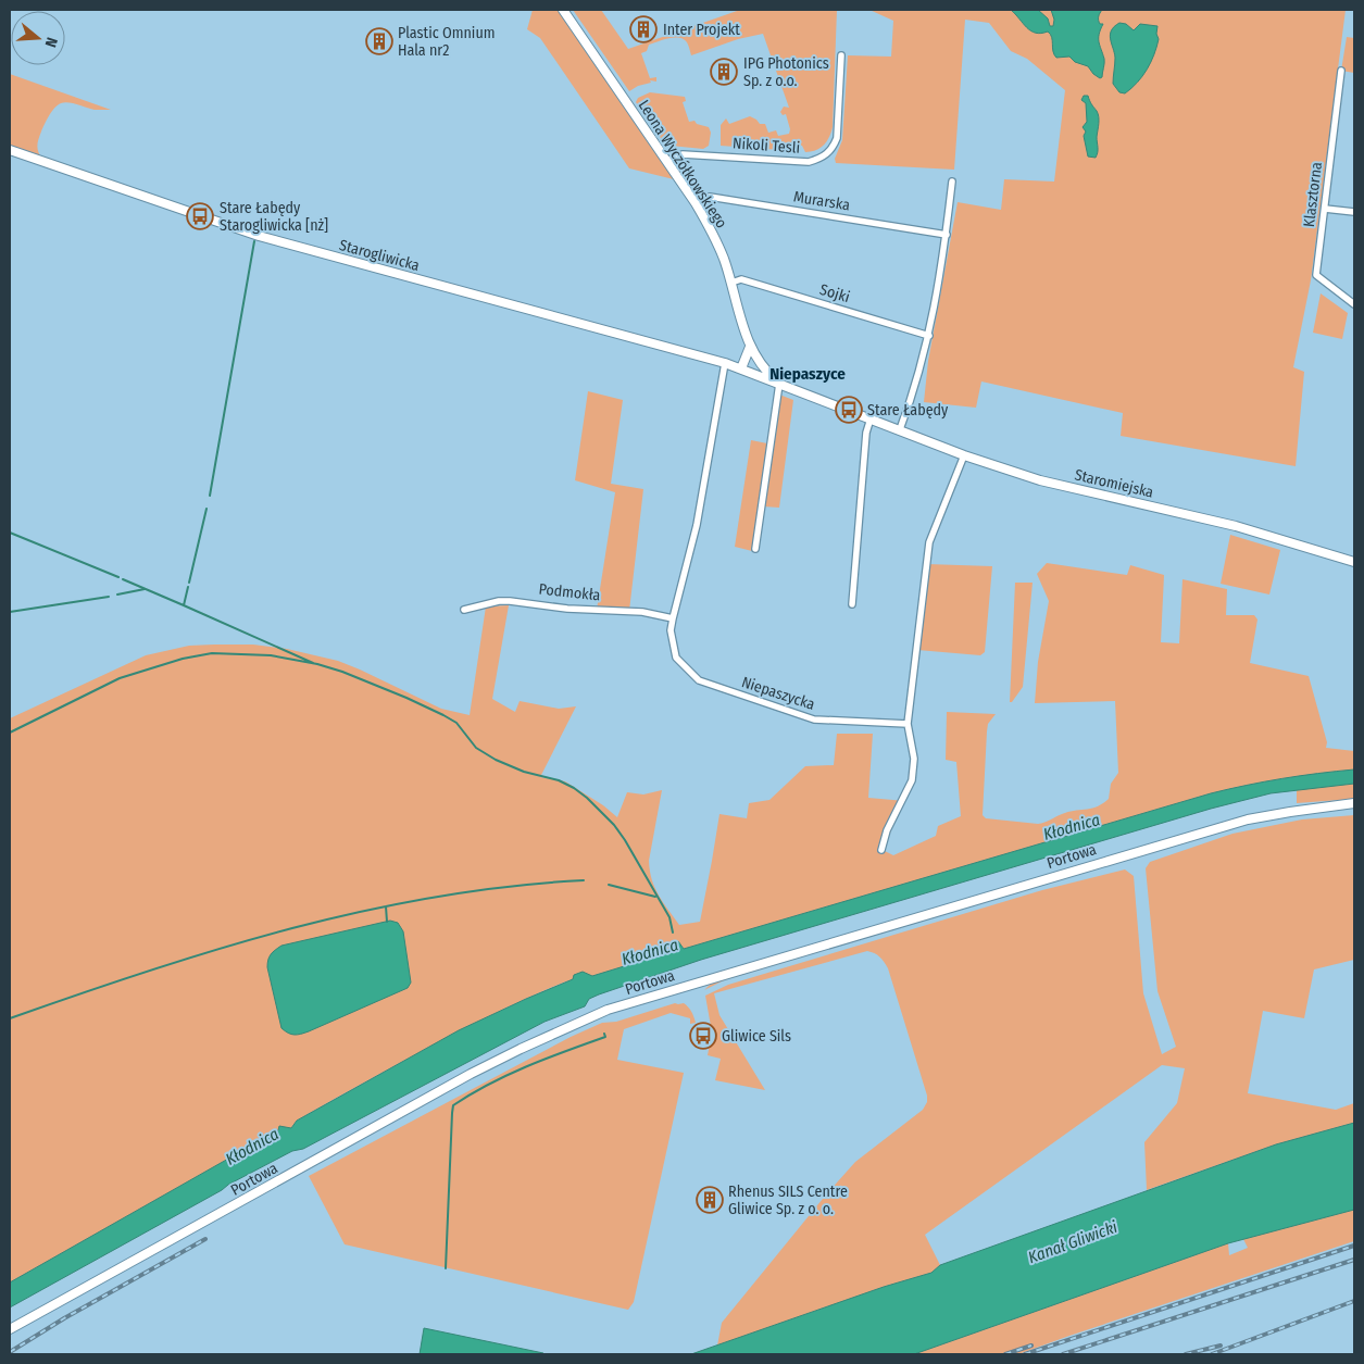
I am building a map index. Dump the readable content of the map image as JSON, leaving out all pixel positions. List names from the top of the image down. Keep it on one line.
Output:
{"streets":{"street":["Nikoli Tesli","Leona Wyczółkowskiego","Klasztorna","Murarska","Starogliwicka","Sojki","Staromiejska","Podmokła","Niepaszycka","Portowa"]},"crossings":[["Nikoli Tesli","Leona Wyczółkowskiego"],["Leona Wyczółkowskiego","Murarska"],["Leona Wyczółkowskiego","Sojki"],["Leona Wyczółkowskiego","Staromiejska"],["Starogliwicka","Staromiejska"],["Staromiejska","Niepaszycka"],["Podmokła","Niepaszycka"]],"districts":["Niepaszyce"],"water":["Kłodnica","Kanał Gliwicki"],"places":{"building":["Inter Projekt","Plastic Omnium Hala nr2","IPG Photonics Sp. z o.o.","Rhenus SILS Centre Gliwice Sp. z o. o."],"bus stop":["Stare Łabędy Starogliwicka [nż]","Stare Łabędy","Gliwice Sils"]},"north":"right"}
